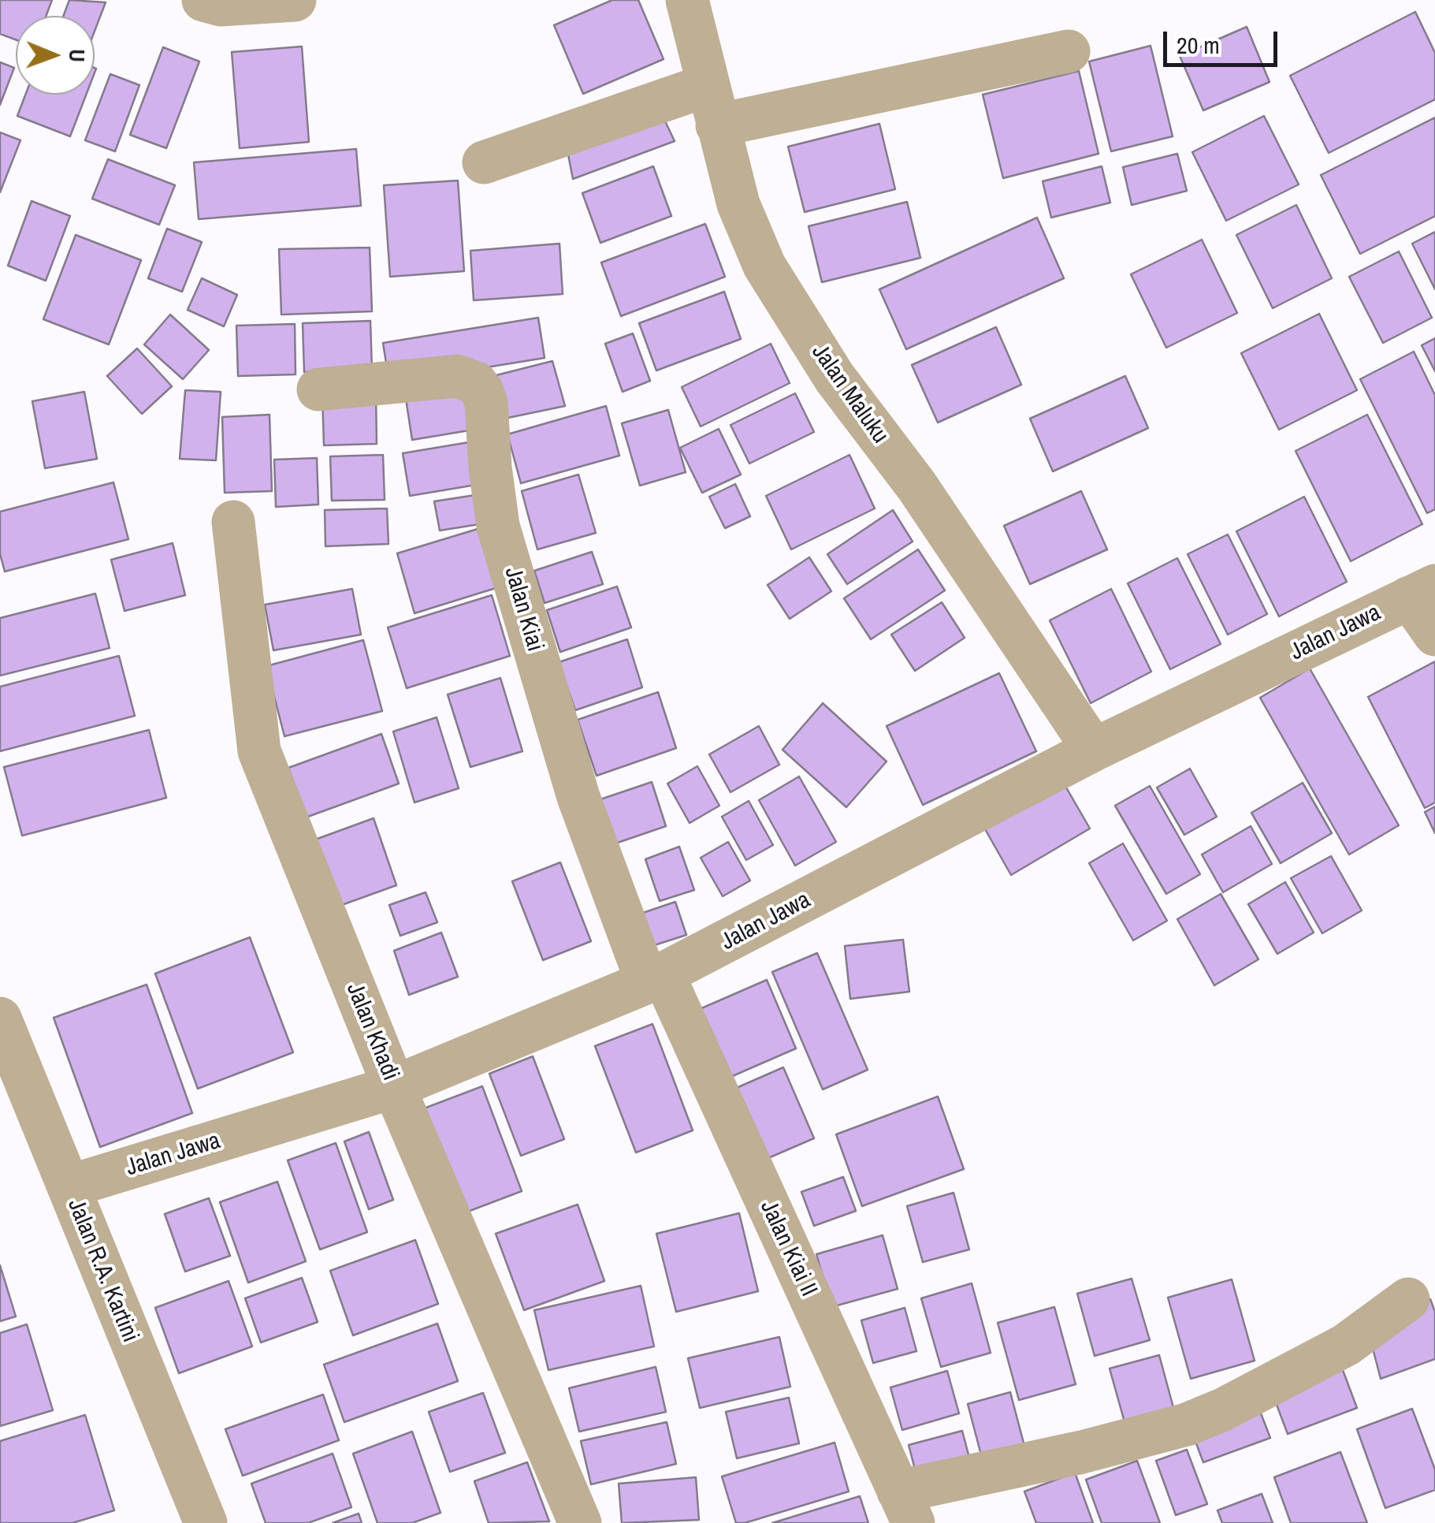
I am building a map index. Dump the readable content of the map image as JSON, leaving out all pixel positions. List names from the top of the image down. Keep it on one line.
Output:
{"streets":{"street":["Jalan Maluku","Jalan Kiai","Jalan Jawa","Jalan Khadi","Jalan Kiai II","Jalan R.A. Kartini"]},"crossings":[["Jalan Maluku","Jalan Jawa"],["Jalan Kiai","Jalan Jawa"],["Jalan Kiai","Jalan Kiai II"],["Jalan Jawa","Jalan Khadi"],["Jalan Jawa","Jalan Kiai II"],["Jalan Jawa","Jalan R.A. Kartini"]],"scale_bar":"20 m","north":"right"}
